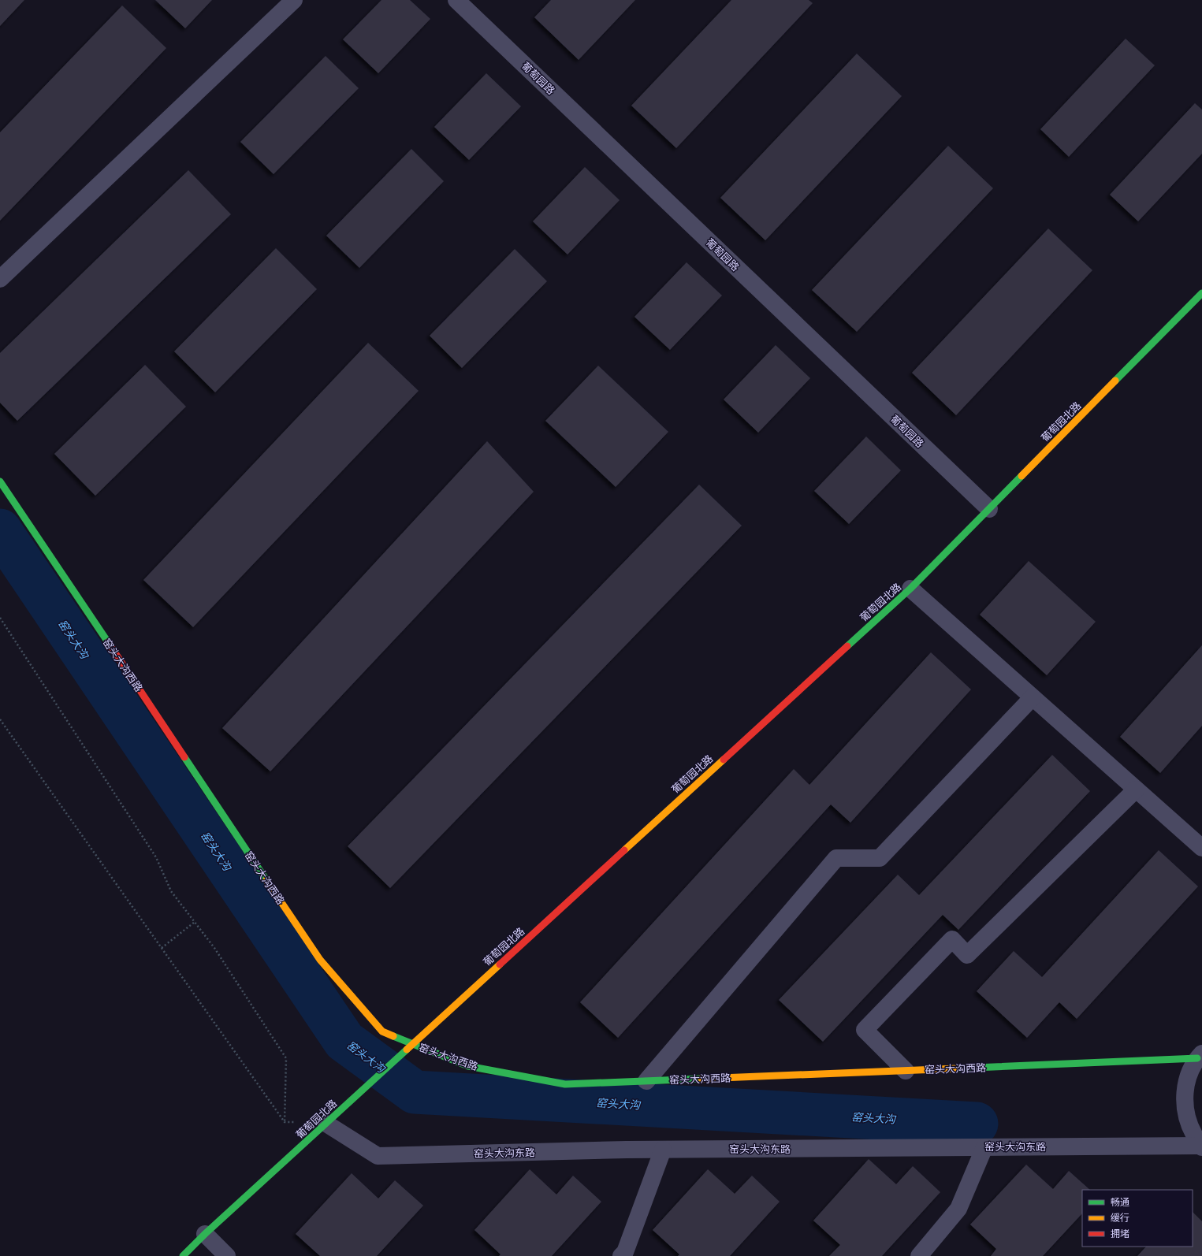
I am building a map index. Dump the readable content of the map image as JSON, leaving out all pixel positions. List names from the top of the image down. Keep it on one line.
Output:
{"streets":{"street":["葡萄园路","葡萄园北路","窑头大沟西路","窑头大沟东路"]},"crossings":[["葡萄园路","葡萄园北路"],["葡萄园北路","窑头大沟西路"],["葡萄园北路","窑头大沟东路"]],"water":["窑头大沟"],"legend":["畅通","缓行","拥堵"]}
